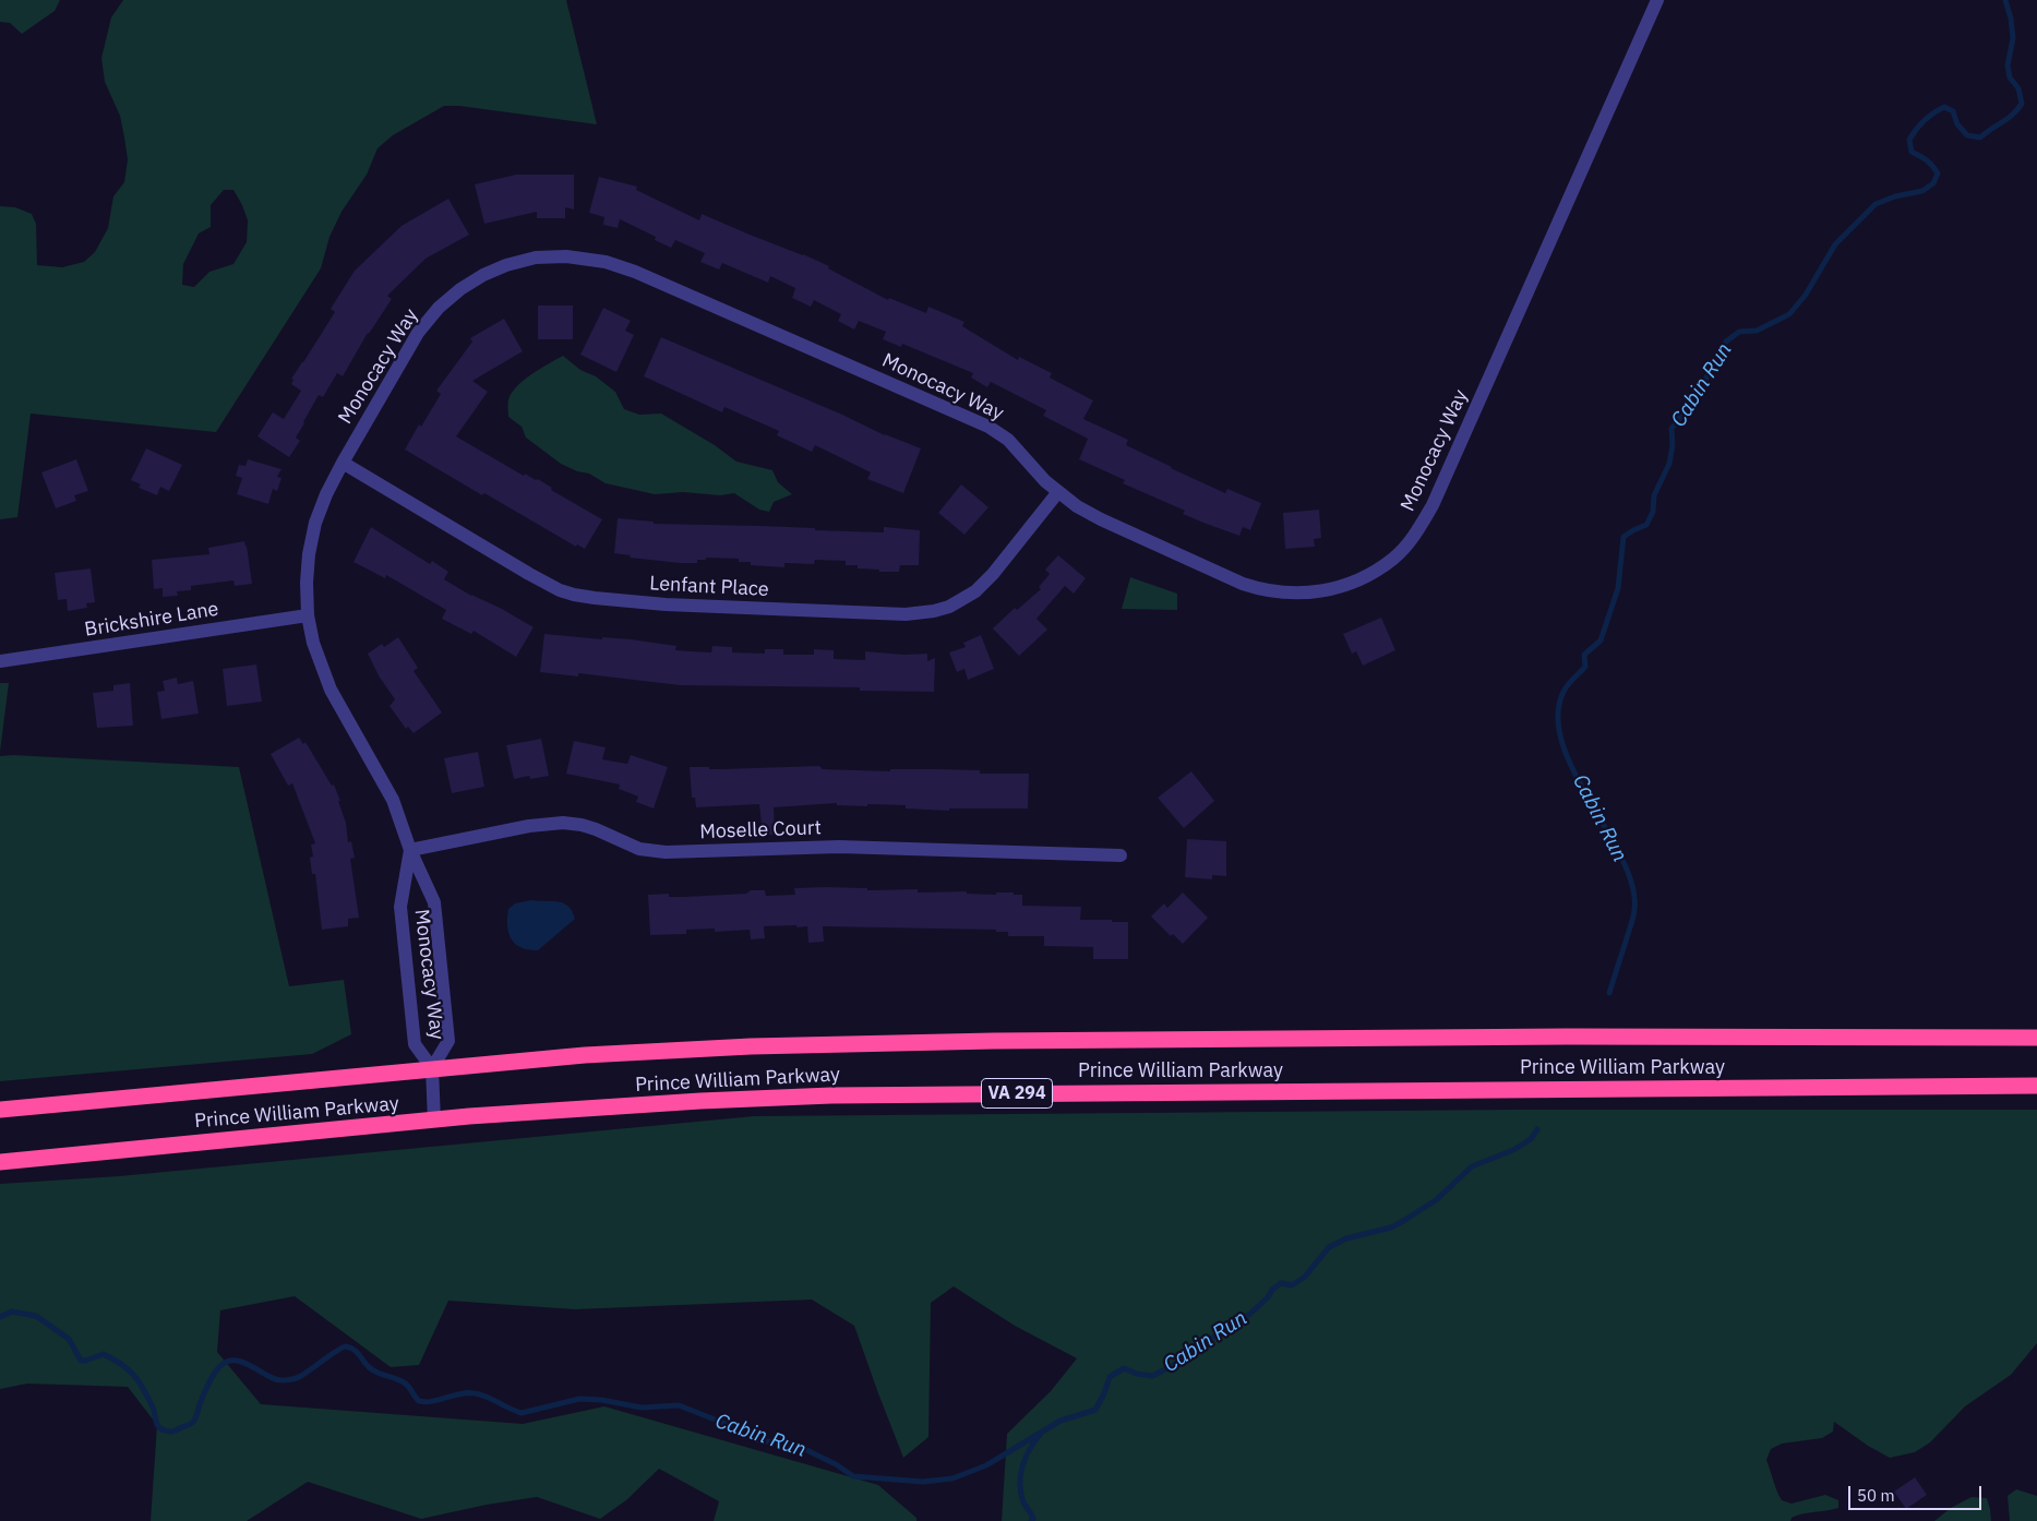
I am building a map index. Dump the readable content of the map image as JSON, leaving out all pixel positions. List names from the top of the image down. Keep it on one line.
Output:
{"streets":{"highway":["Prince William Parkway","VA 294"],"street":["Monocacy Way","Lenfant Place","Brickshire Lane","Moselle Court"]},"crossings":[["Monocacy Way","Lenfant Place"],["Monocacy Way","Brickshire Lane"],["Monocacy Way","Moselle Court"],["Monocacy Way","Prince William Parkway"]],"water":["Cabin Run"],"scale_bar":"50 m"}
